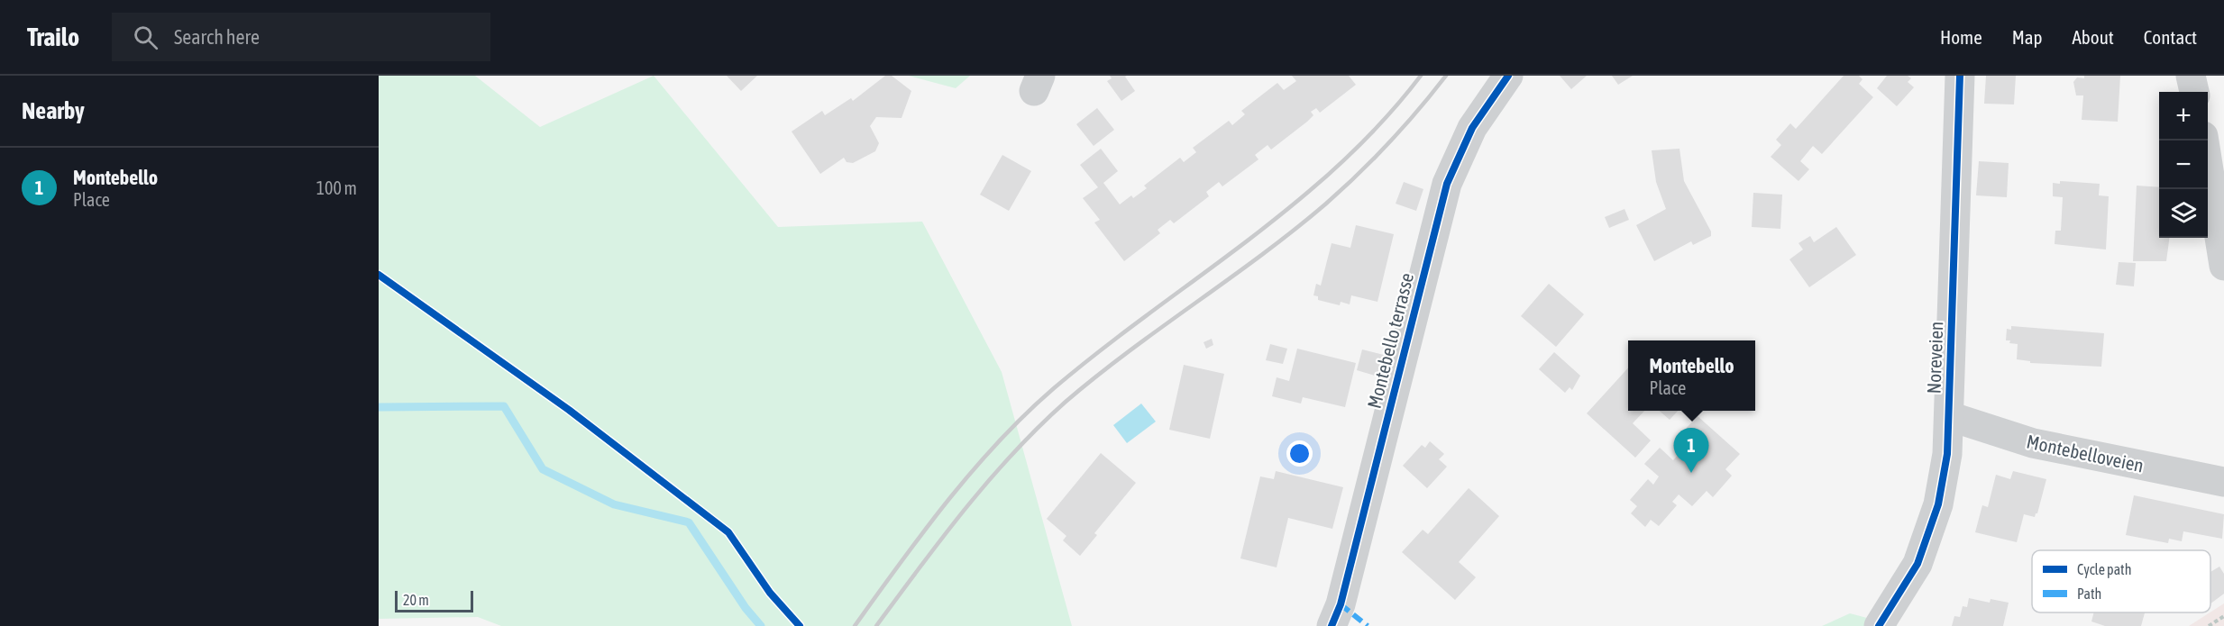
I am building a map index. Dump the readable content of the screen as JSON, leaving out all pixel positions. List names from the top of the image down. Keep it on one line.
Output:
{"streets":{"street":["Montebello terrasse","Noreveien","Montebelloveien"]},"crossings":[["Noreveien","Montebelloveien"]],"legend":["Cycle path","Path"],"scale_bar":"20 m","page":{"header":"Trailo","search":"Search here","nav":["Home","Map","About","Contact"],"heading":"Nearby","map_buttons":["+","−"],"list":[{"mark":"1","name":"Montebello","note":"Place","value":"100 m"}],"popup":["Montebello","Place"],"pins":"1","scale":"20 m"}}
